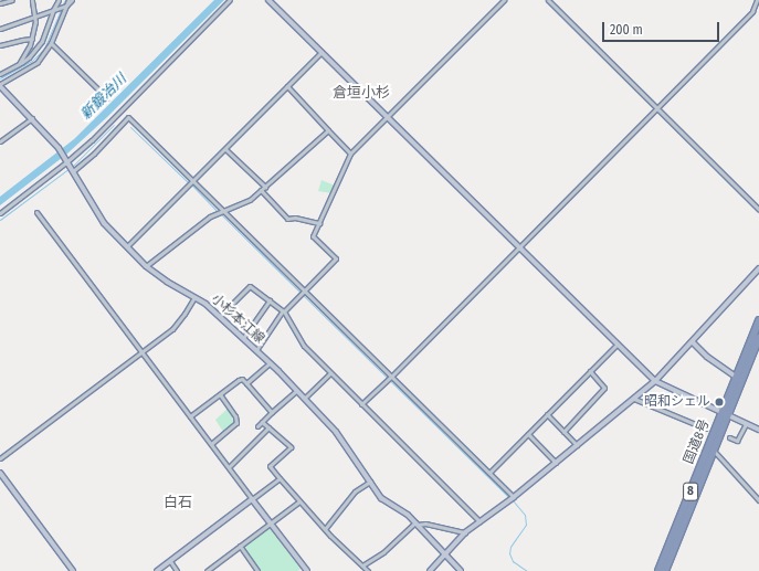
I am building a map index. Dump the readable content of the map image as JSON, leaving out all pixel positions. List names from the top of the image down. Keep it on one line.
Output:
{"streets":{"highway":["国道8号","8"],"street":["小杉本江線"]},"districts":["倉垣小杉","白石"],"water":["新鍛冶川"],"places":["昭和シェル"],"scale_bar":"200 m"}
